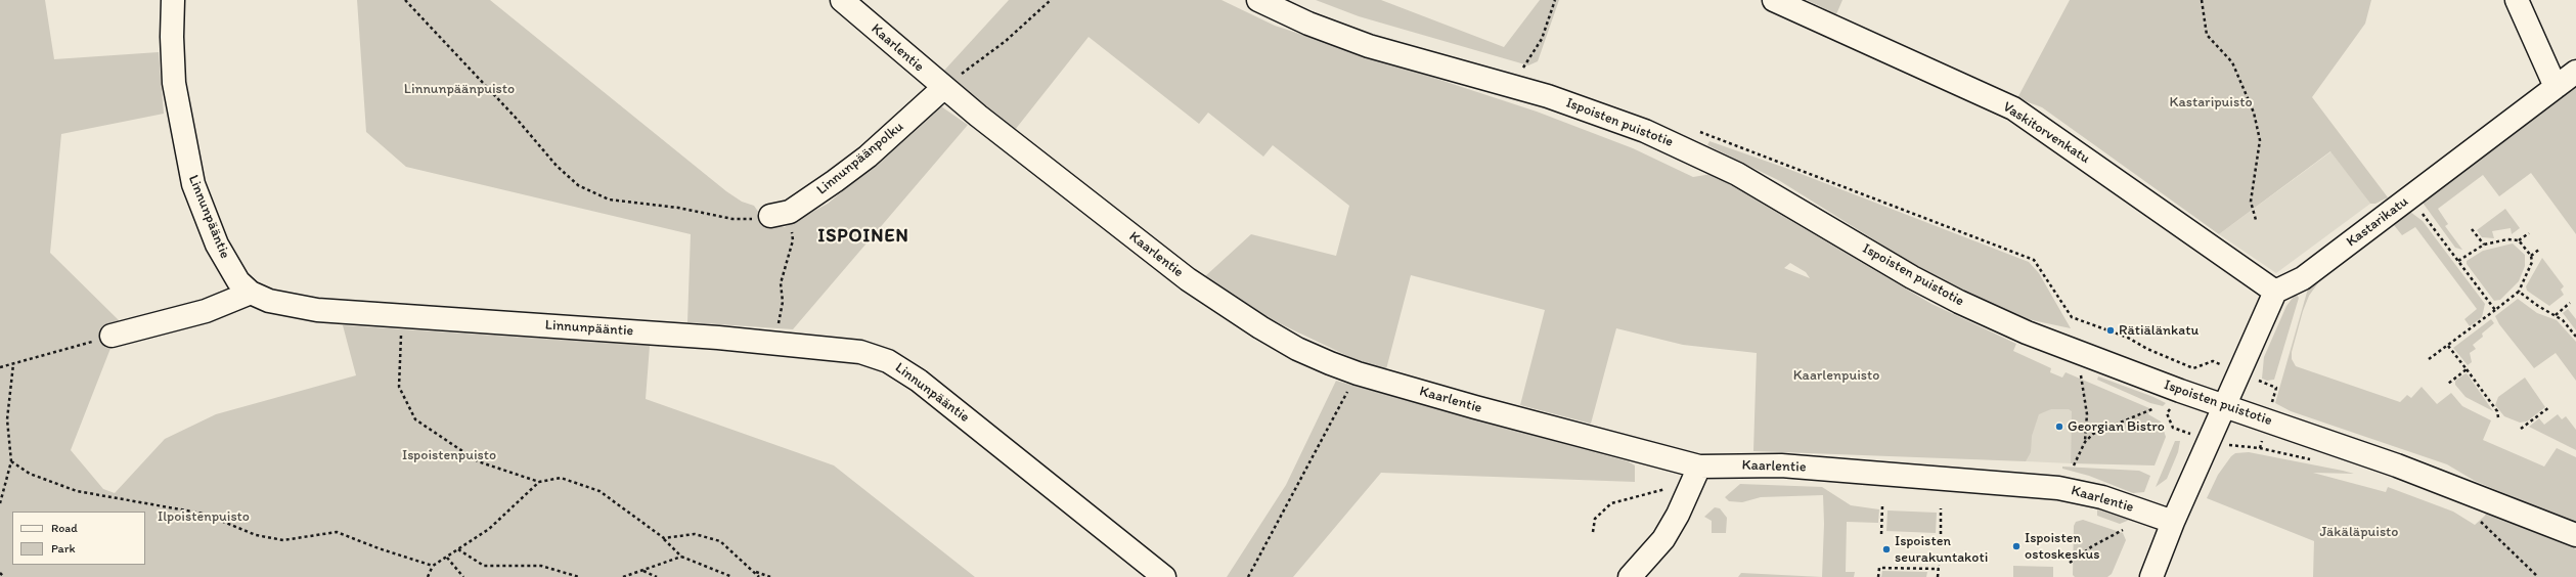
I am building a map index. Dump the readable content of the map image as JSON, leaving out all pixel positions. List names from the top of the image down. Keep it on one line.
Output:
{"streets":{"street":["Kaarlentie","Ispoisten puistotie","Vaskitorvenkatu","Linnunpäänpolku","Linnunpääntie","Kastarikatu"]},"crossings":[["Kaarlentie","Linnunpäänpolku"],["Vaskitorvenkatu","Kastarikatu"]],"districts":["ISPOINEN"],"parks":["Linnunpäänpuisto","Kastaripuisto","Kaarlenpuisto","Ispoistenpuisto","Ilpoistenpuisto","Jäkäläpuisto"],"places":["Rätiälänkatu","Georgian Bistro","Ispoisten ostoskeskus","Ispoisten seurakuntakoti"],"legend":["Road","Park"]}
